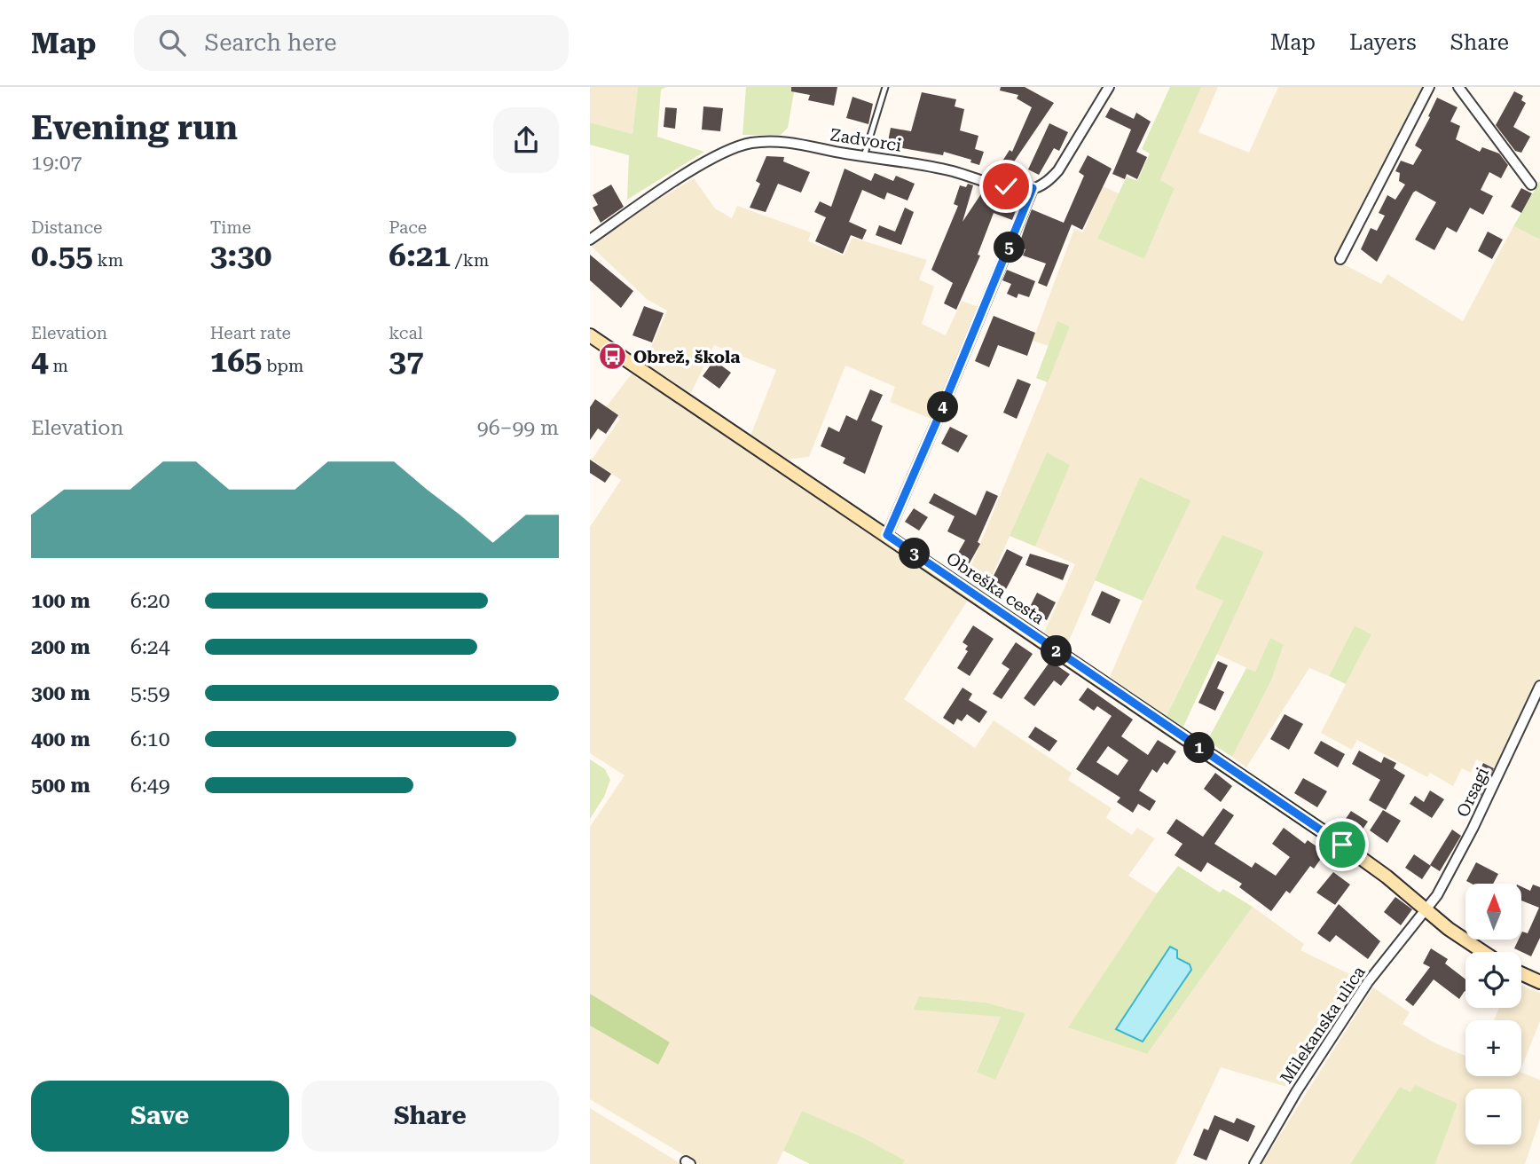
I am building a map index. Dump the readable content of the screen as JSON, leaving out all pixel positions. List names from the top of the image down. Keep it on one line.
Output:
{"streets":{"main road":["Obreška cesta"],"street":["Zadvorci","Orsagi","Milekanska ulica"]},"crossings":[["Obreška cesta","Orsagi"],["Obreška cesta","Milekanska ulica"],["Orsagi","Milekanska ulica"]],"places":{"bus stop":["Obrež, škola"]},"north":"top","page":{"header":"Map","search":"Search here","nav":["Map","Layers","Share"],"heading":["Evening run","19:07"],"stats":[["Distance","0.55 km"],["Time","3:30"],["Pace","6:21 /km"],["Elevation","4 m"],["Heart rate","165 bpm"],["kcal","37"]],"pins":["5","4","3","2","1"],"chart":["Elevation","96–99 m"],"list":[{"name":"100 m","note":"6:20"},{"name":"200 m","note":"6:24"},{"name":"300 m","note":"5:59"},{"name":"400 m","note":"6:10"},{"name":"500 m","note":"6:49"}],"map_buttons":["+","−"],"buttons":["Save","Share"]}}
